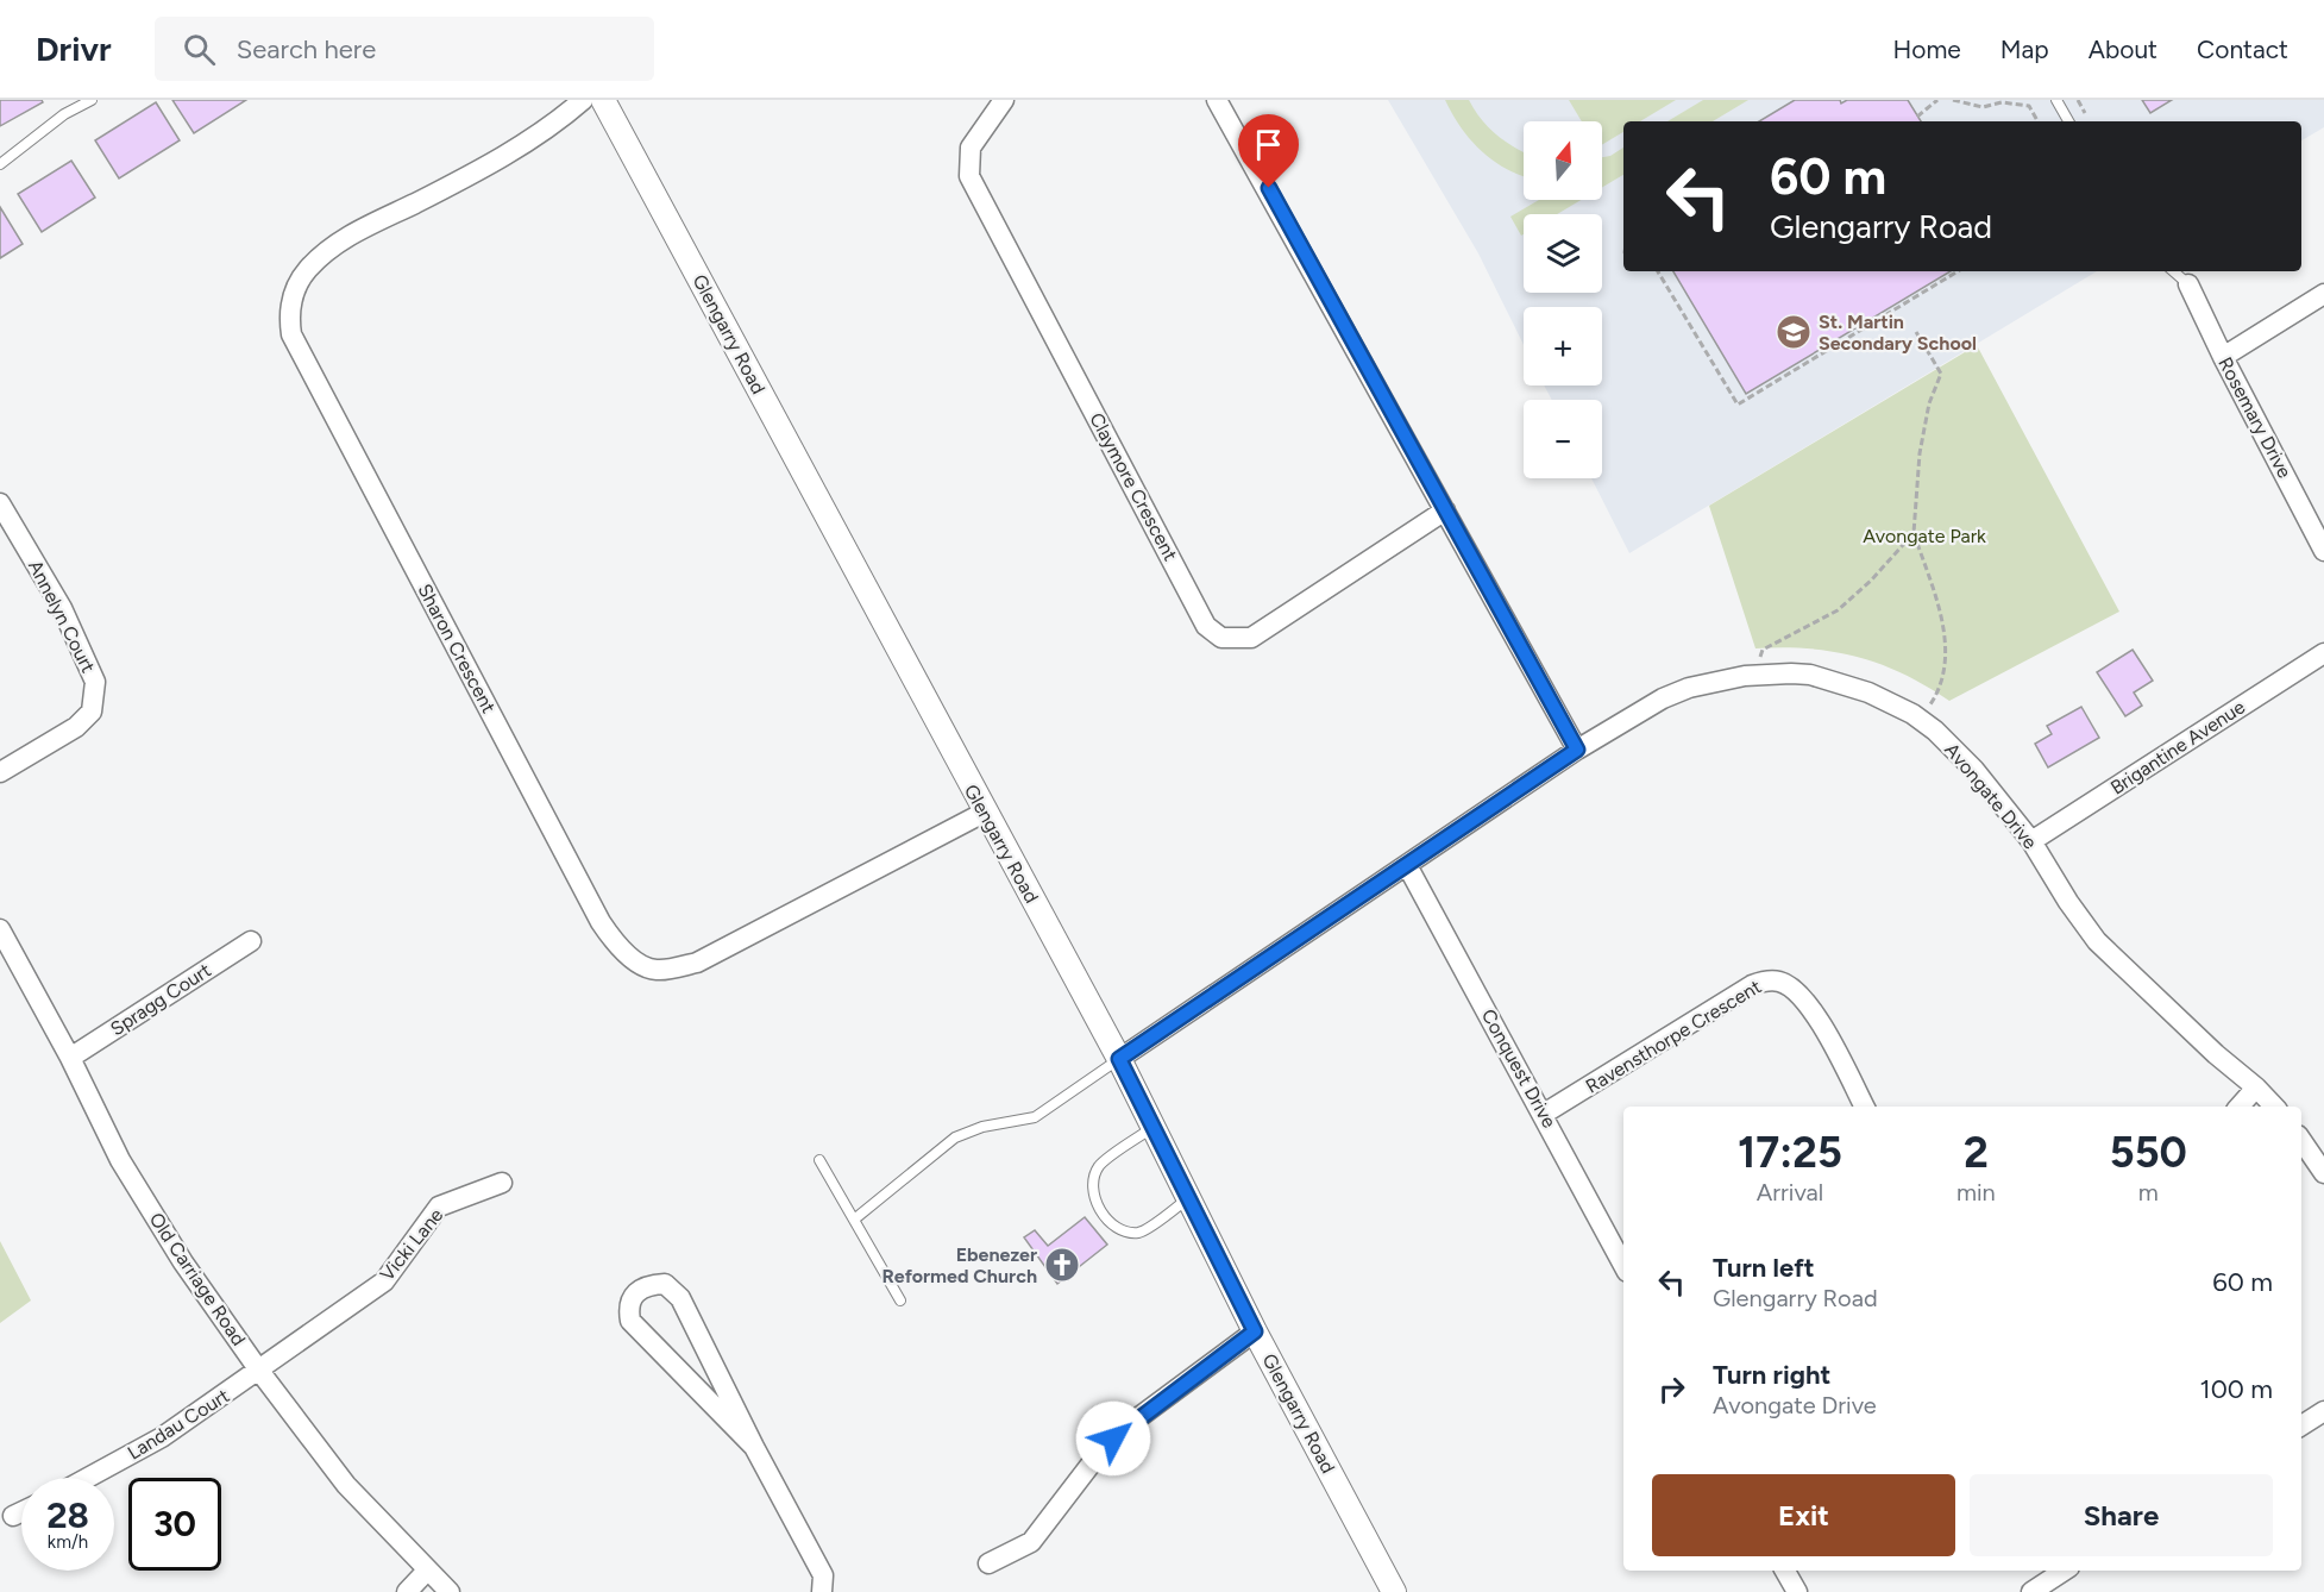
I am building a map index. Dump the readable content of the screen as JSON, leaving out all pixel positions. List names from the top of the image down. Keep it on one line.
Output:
{"streets":{"street":["Glengarry Road","Rosemary Drive","Claymore Crescent","Annelyn Court","Sharon Crescent","Brigantine Avenue","Avongate Drive","Spragg Court","Ravensthorpe Crescent","Conquest Drive","Vicki Lane","Old Carriage Road","Landau Court"]},"crossings":[["Glengarry Road","Sharon Crescent"],["Glengarry Road","Avongate Drive"],["Brigantine Avenue","Avongate Drive"],["Avongate Drive","Conquest Drive"],["Spragg Court","Old Carriage Road"],["Ravensthorpe Crescent","Conquest Drive"],["Vicki Lane","Old Carriage Road"],["Vicki Lane","Landau Court"],["Old Carriage Road","Landau Court"]],"parks":["Avongate Park"],"places":{"school or university":["St. Martin Secondary School"],"church":["Ebenezer Reformed Church"]},"north":"top","page":{"header":"Drivr","search":"Search here","nav":["Home","Map","About","Contact"],"map_buttons":["+","−"],"turn":["60 m","Glengarry Road"],"eta":["17:25","Arrival","2","min","550","m"],"list":[{"name":"Turn left","note":"Glengarry Road","value":"60 m"},{"name":"Turn right","note":"Avongate Drive","value":"100 m"}],"buttons":["Exit","Share"],"speed":"28 km/h","limit":"30"}}
